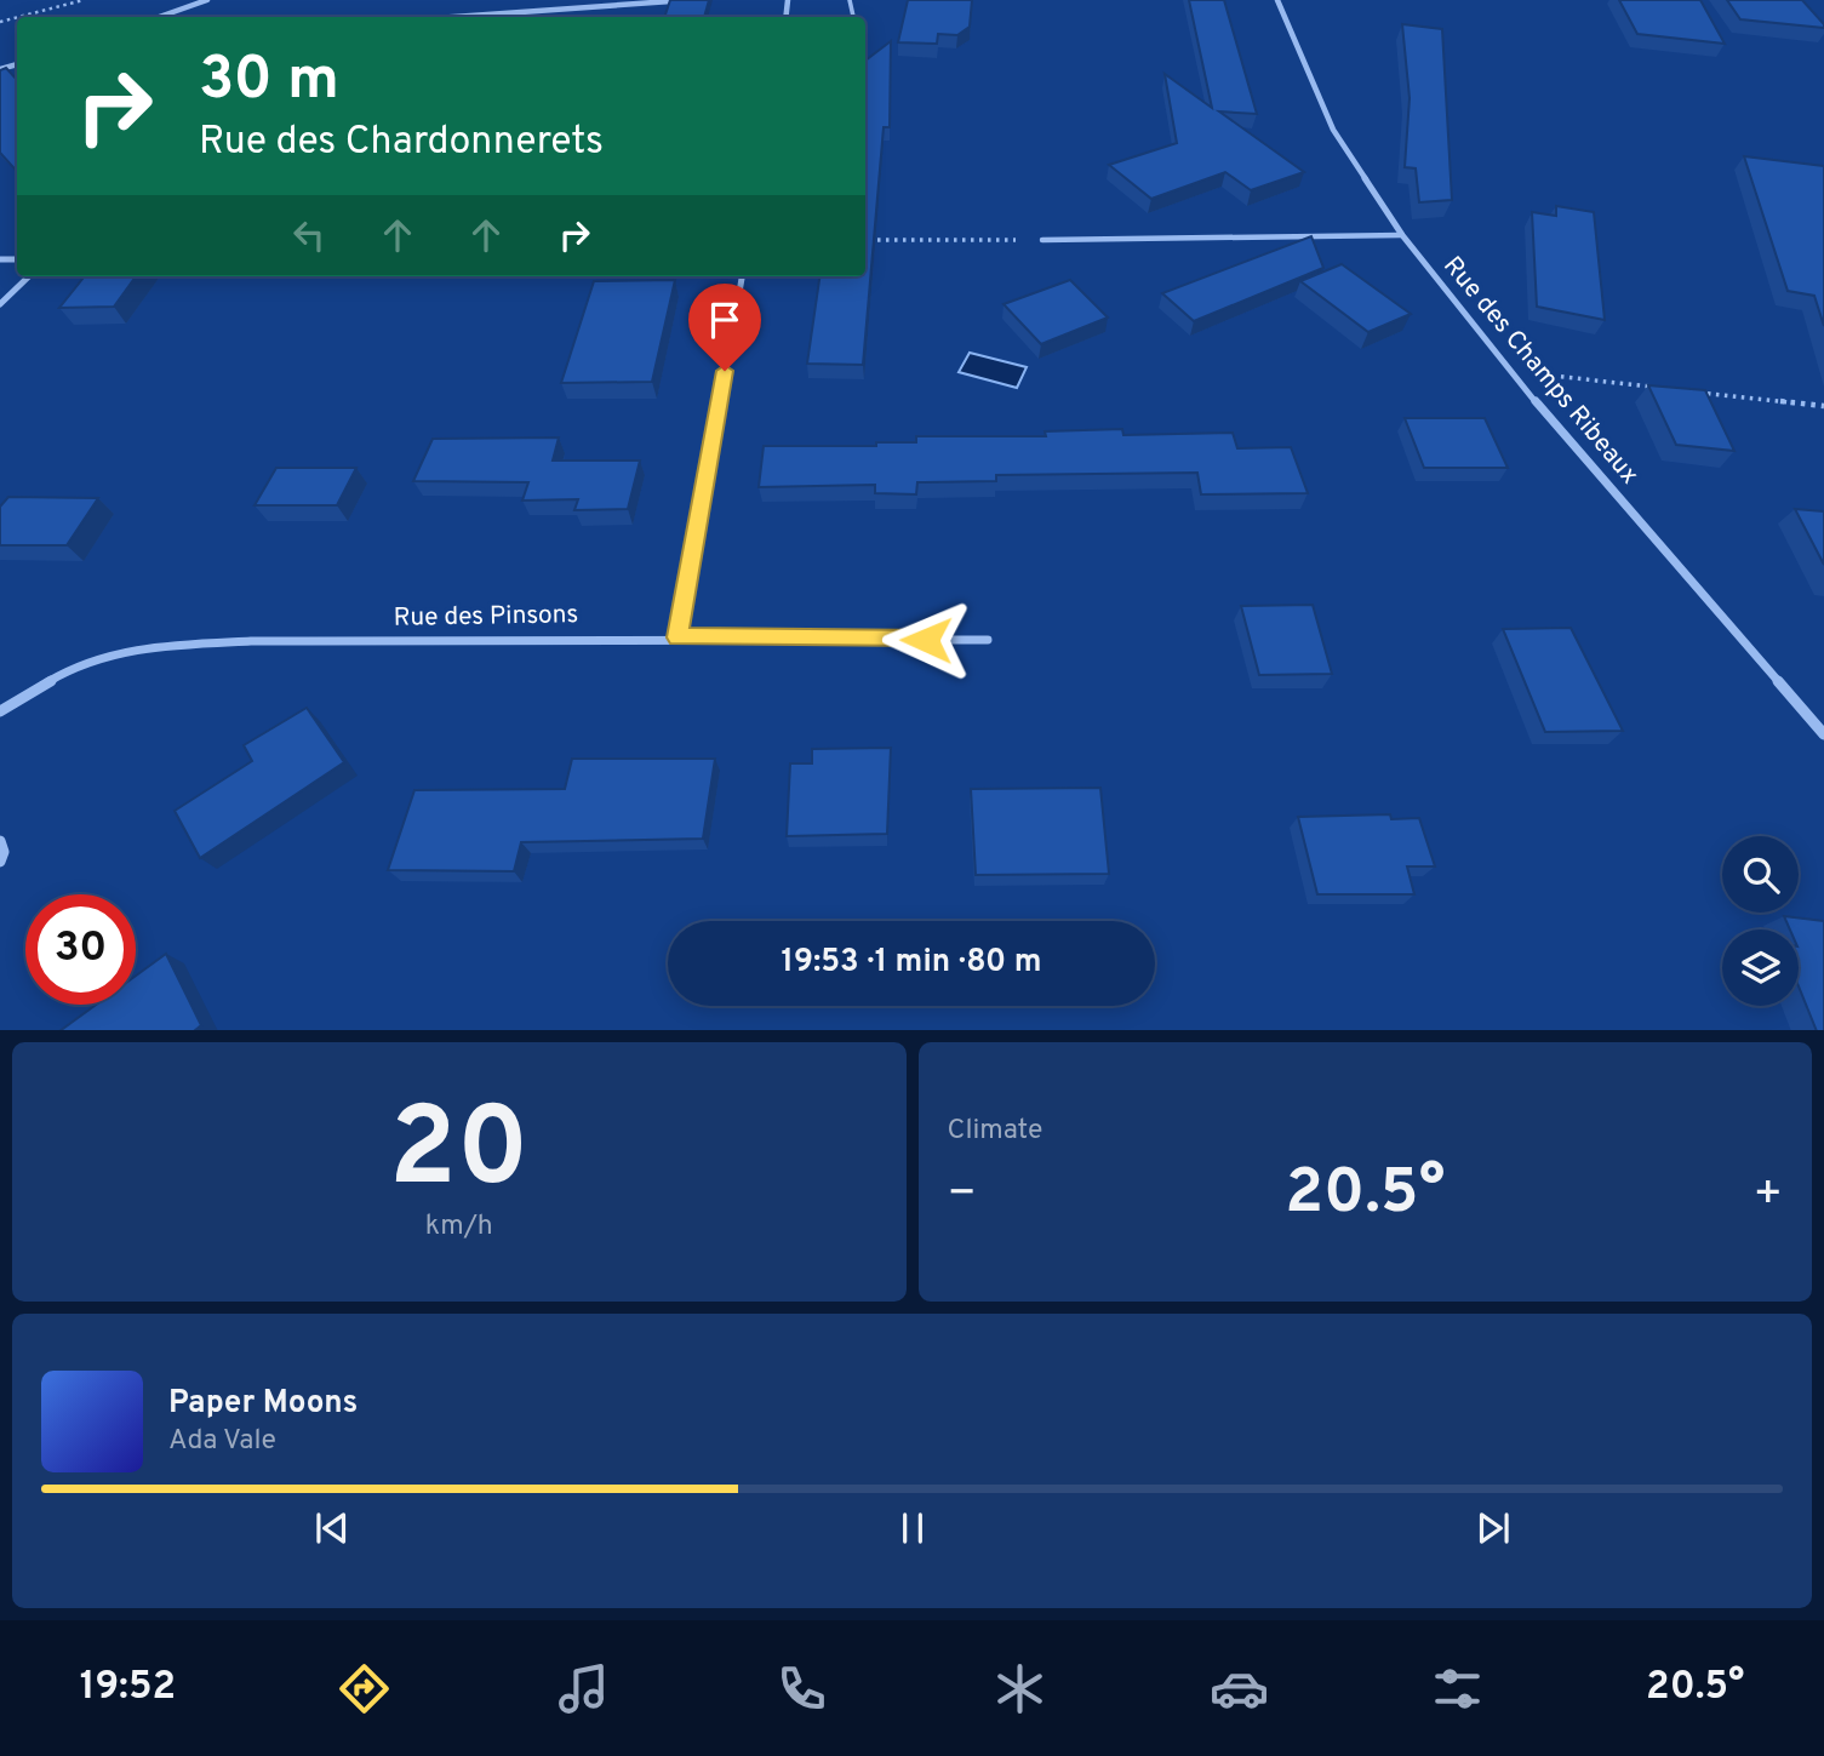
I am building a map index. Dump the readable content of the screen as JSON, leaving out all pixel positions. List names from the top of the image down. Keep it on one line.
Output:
{"streets":{"street":["Rue des Champs Ribeaux","Rue des Pinsons"]},"page":{"turn":["30 m","Rue des Chardonnerets"],"limit":"30","trip":"19:53 · 1 min · 80 m","tile":[["20","km/h"],"Climate"],"heat":["−","20.5°","+"],"song":["Paper Moons","Ada Vale"],"tabs":["19:52","20.5°"]}}
